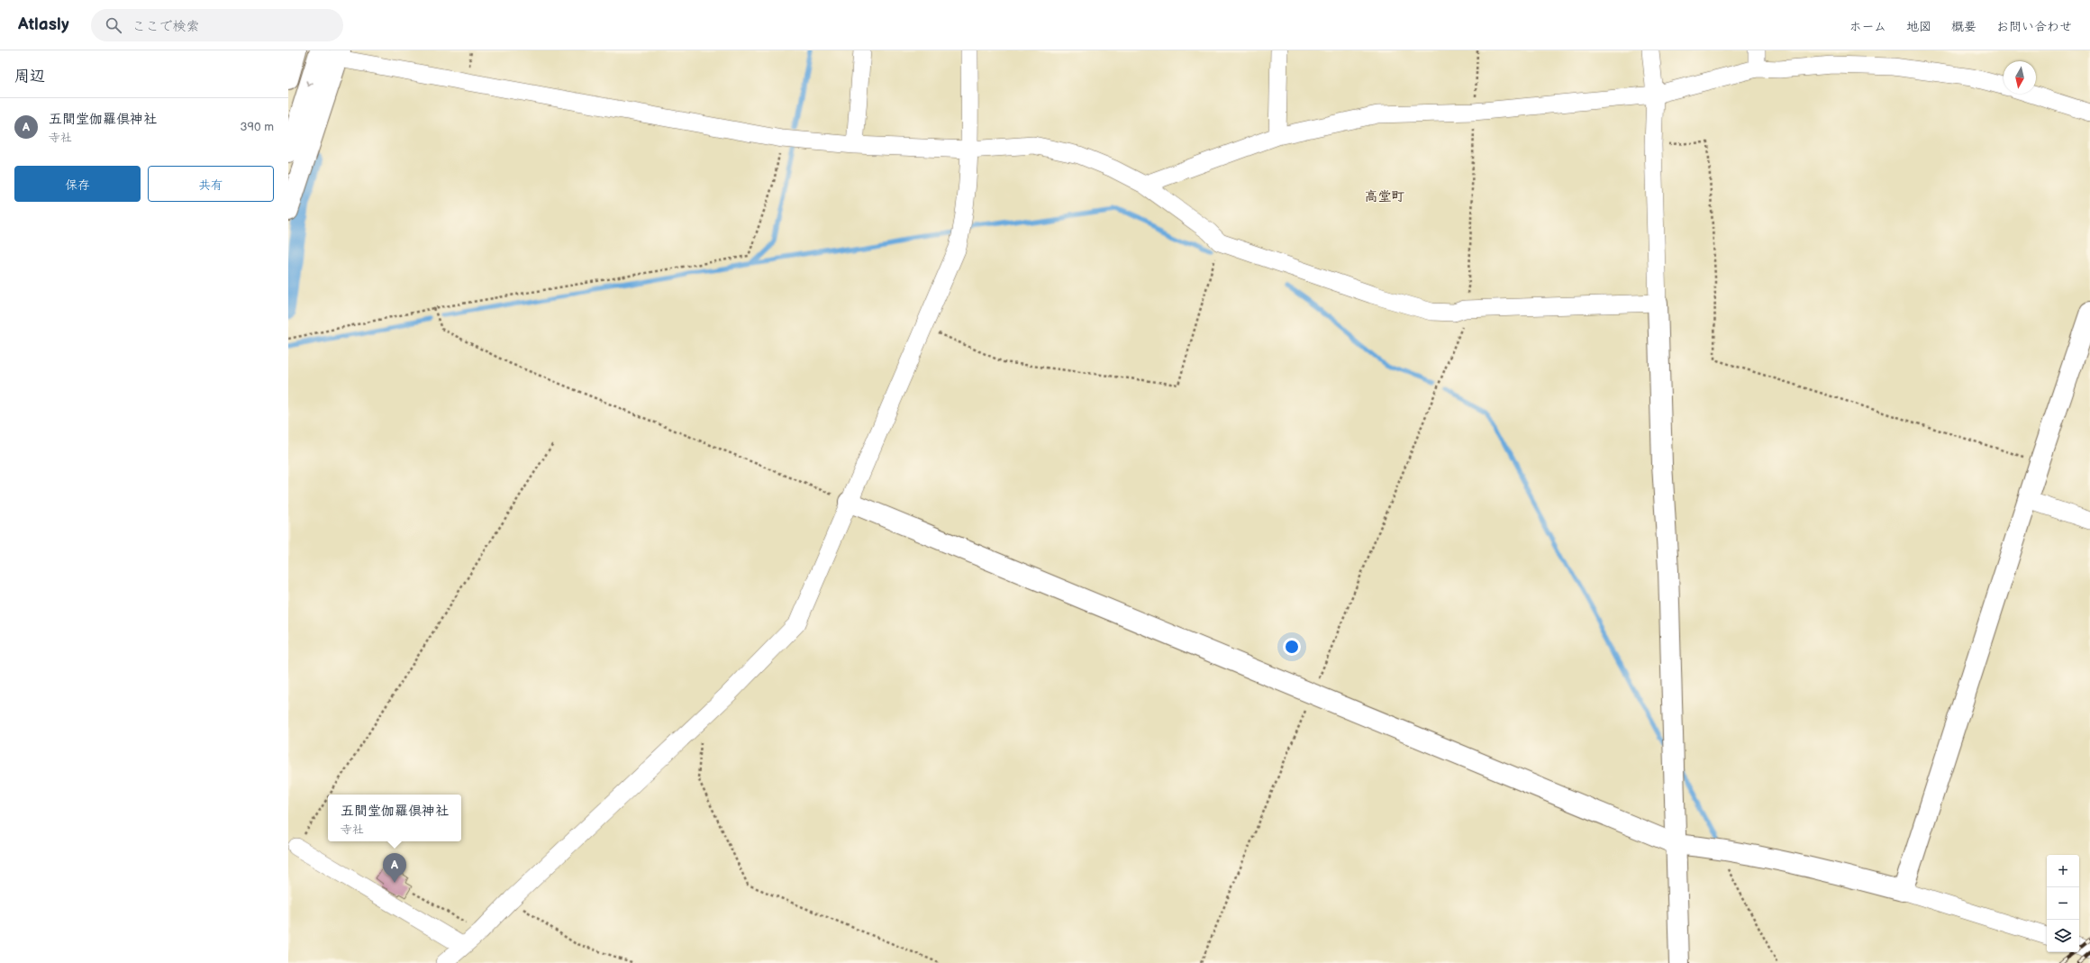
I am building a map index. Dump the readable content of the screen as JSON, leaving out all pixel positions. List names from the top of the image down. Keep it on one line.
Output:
{"districts":["高堂町"],"north":"bottom","page":{"header":"Atlasly","search":"ここで検索","nav":["ホーム","地図","概要","お問い合わせ"],"heading":"周辺","list":[{"mark":"A","name":"五間堂伽羅倶神社","note":"寺社","value":"390 m"}],"buttons":["保存","共有"],"popup":["五間堂伽羅倶神社","寺社"],"pins":"A","map_buttons":["+","−"]}}
